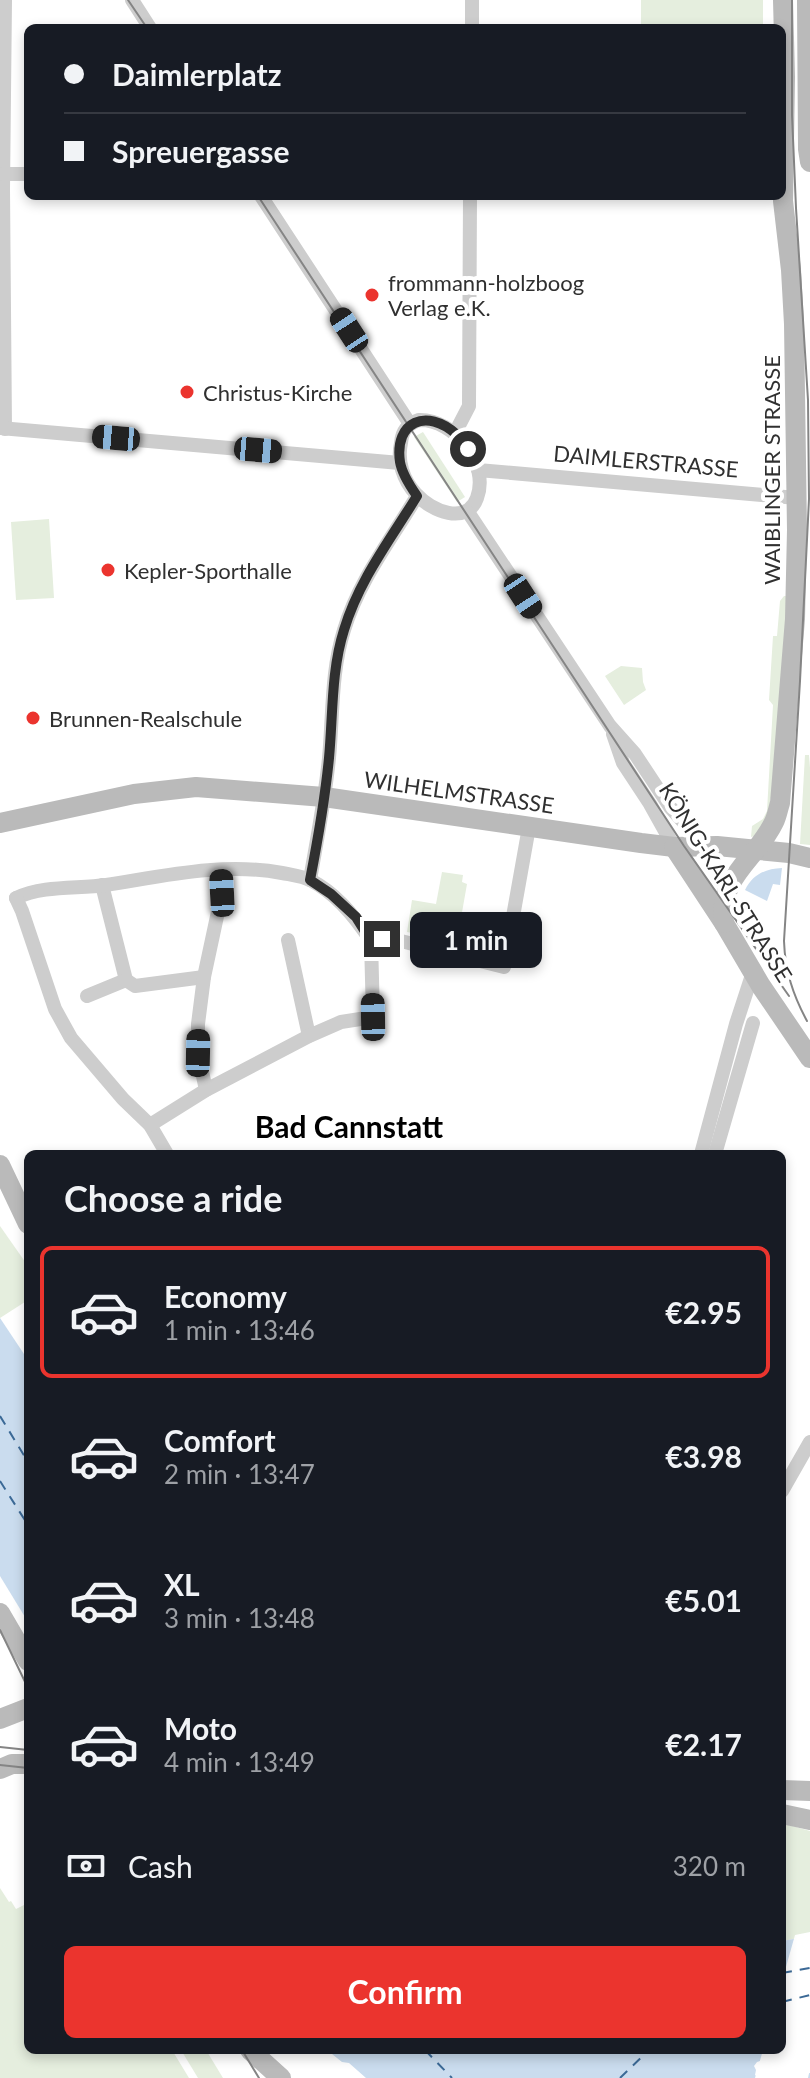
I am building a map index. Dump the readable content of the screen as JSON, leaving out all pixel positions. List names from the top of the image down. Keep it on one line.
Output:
{"streets":{"main road":["WAIBLINGER STRASSE","WILHELMSTRASSE","KÖNIG-KARL-STRASSE"],"street":["DAIMLERSTRASSE"]},"crossings":[["DAIMLERSTRASSE","WAIBLINGER STRASSE"],["DAIMLERSTRASSE","KÖNIG-KARL-STRASSE"],["WAIBLINGER STRASSE","WILHELMSTRASSE"],["WAIBLINGER STRASSE","KÖNIG-KARL-STRASSE"],["WILHELMSTRASSE","KÖNIG-KARL-STRASSE"]],"districts":["Bad Cannstatt"],"places":["frommann-holzboog Verlag e.K.","Christus-Kirche","Kepler-Sporthalle","Brunnen-Realschule"],"page":{"banner":["Daimlerplatz","Spreuergasse"],"bubble":"1 min","heading":"Choose a ride","list":[{"name":"Economy","note":"1 min · 13:46","value":"€2.95"},{"name":"Comfort","note":"2 min · 13:47","value":"€3.98"},{"name":"XL","note":"3 min · 13:48","value":"€5.01"},{"name":"Moto","note":"4 min · 13:49","value":"€2.17"}],"pay":["Cash","320 m"],"buttons":"Confirm"}}
